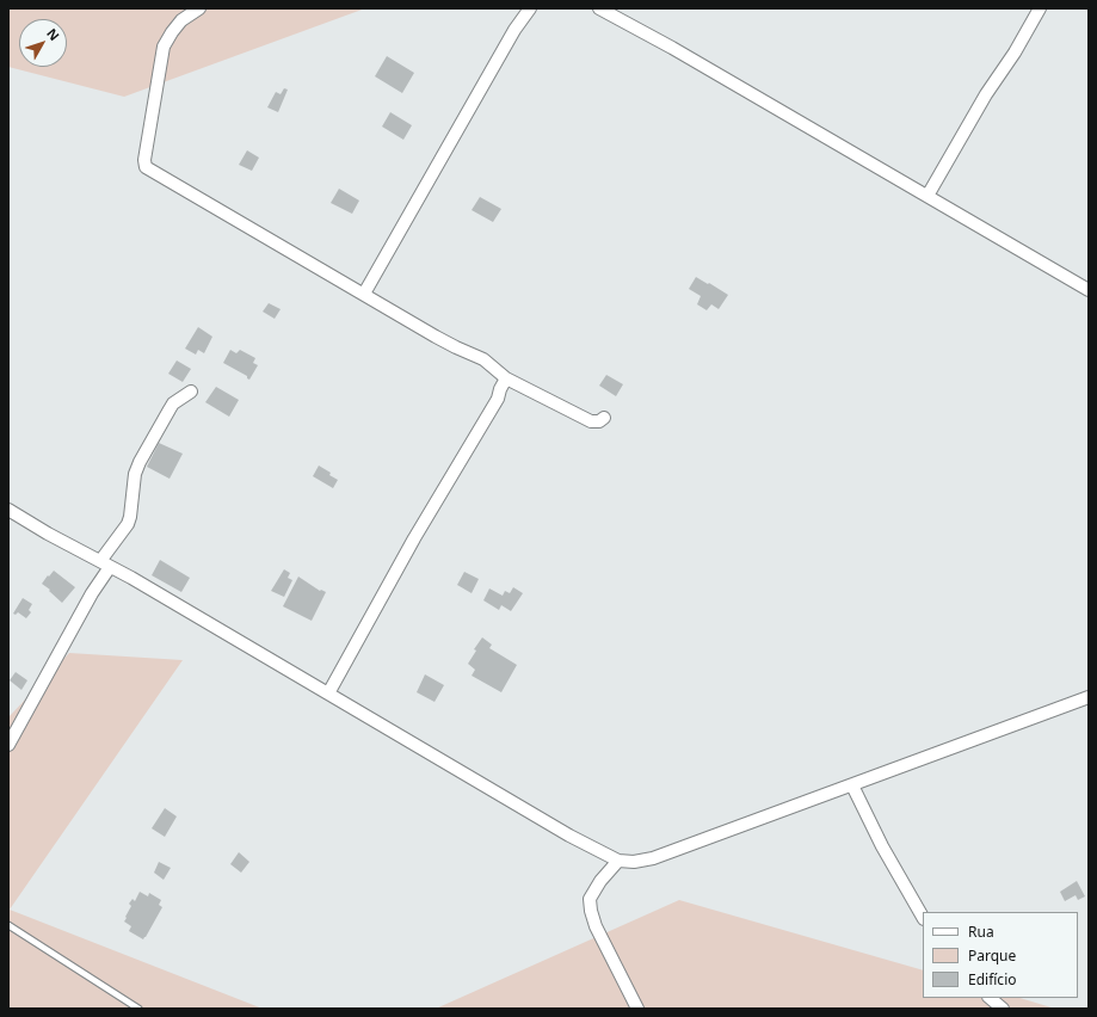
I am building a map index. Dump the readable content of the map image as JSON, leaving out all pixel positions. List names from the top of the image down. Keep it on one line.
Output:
{"legend":["Rua","Parque","Edifício"],"north":"top right"}
